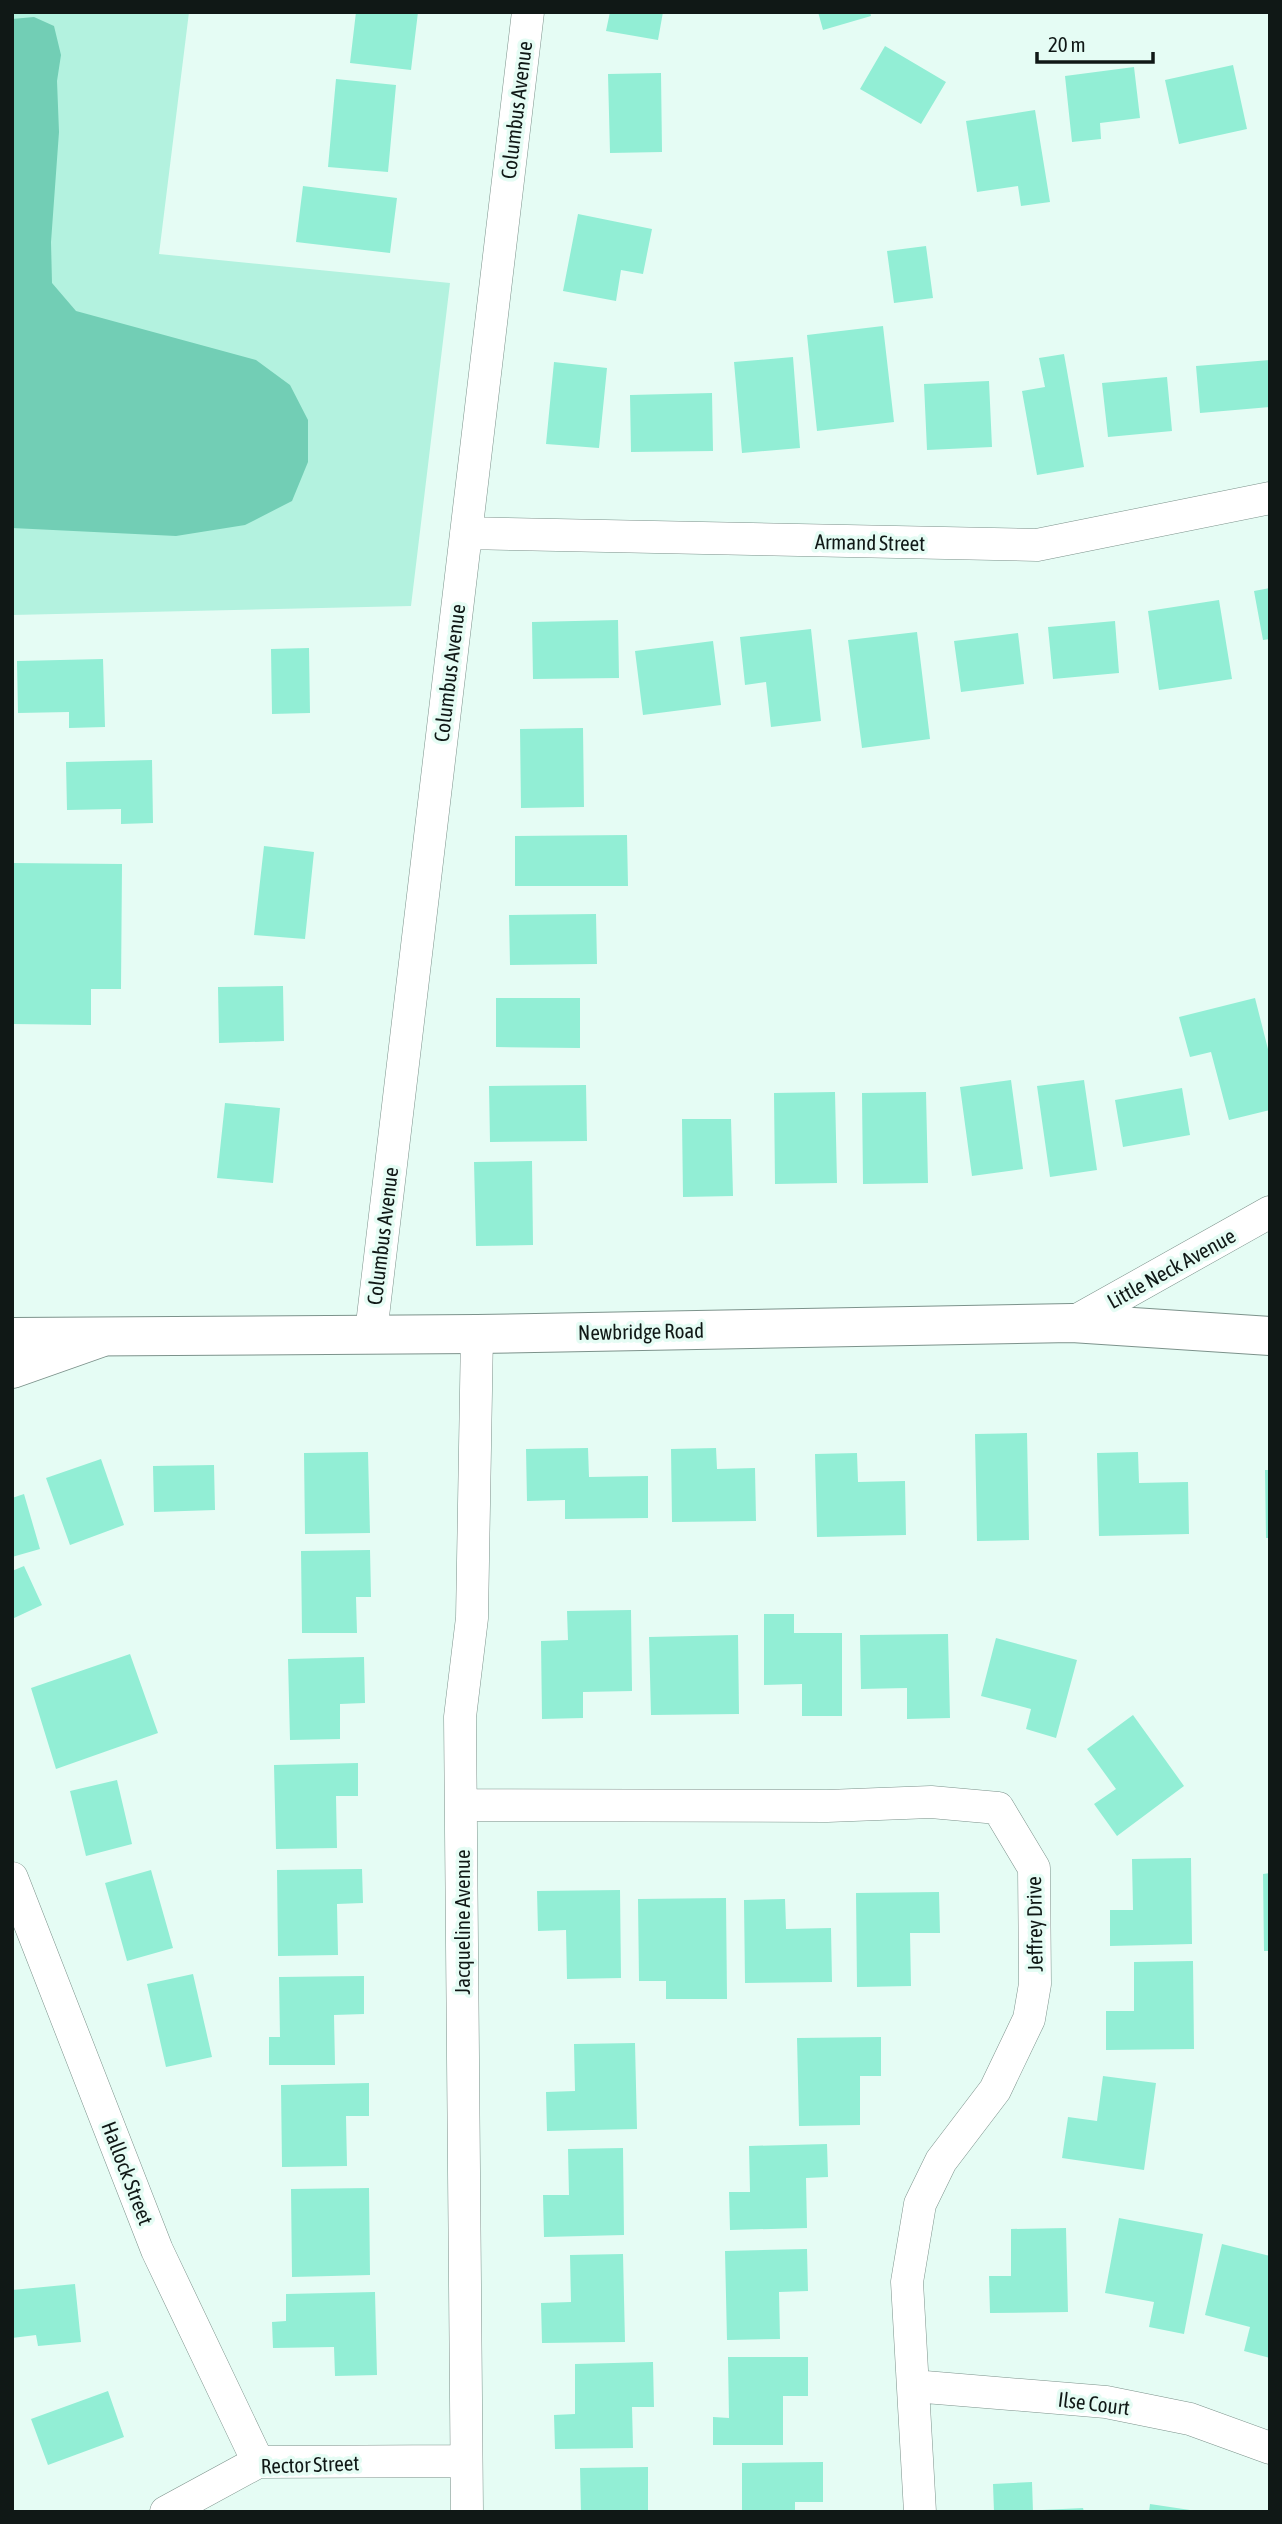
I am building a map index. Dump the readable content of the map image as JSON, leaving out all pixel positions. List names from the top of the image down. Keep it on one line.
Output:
{"streets":{"main road":["Newbridge Road"],"street":["Columbus Avenue","Armand Street","Little Neck Avenue","Jacqueline Avenue","Jeffrey Drive","Hallock Street","Ilse Court","Rector Street"]},"crossings":[["Columbus Avenue","Armand Street"],["Columbus Avenue","Newbridge Road"],["Little Neck Avenue","Newbridge Road"],["Newbridge Road","Jacqueline Avenue"],["Jacqueline Avenue","Jeffrey Drive"],["Jacqueline Avenue","Rector Street"],["Jeffrey Drive","Ilse Court"],["Hallock Street","Rector Street"]],"scale_bar":"20 m"}
